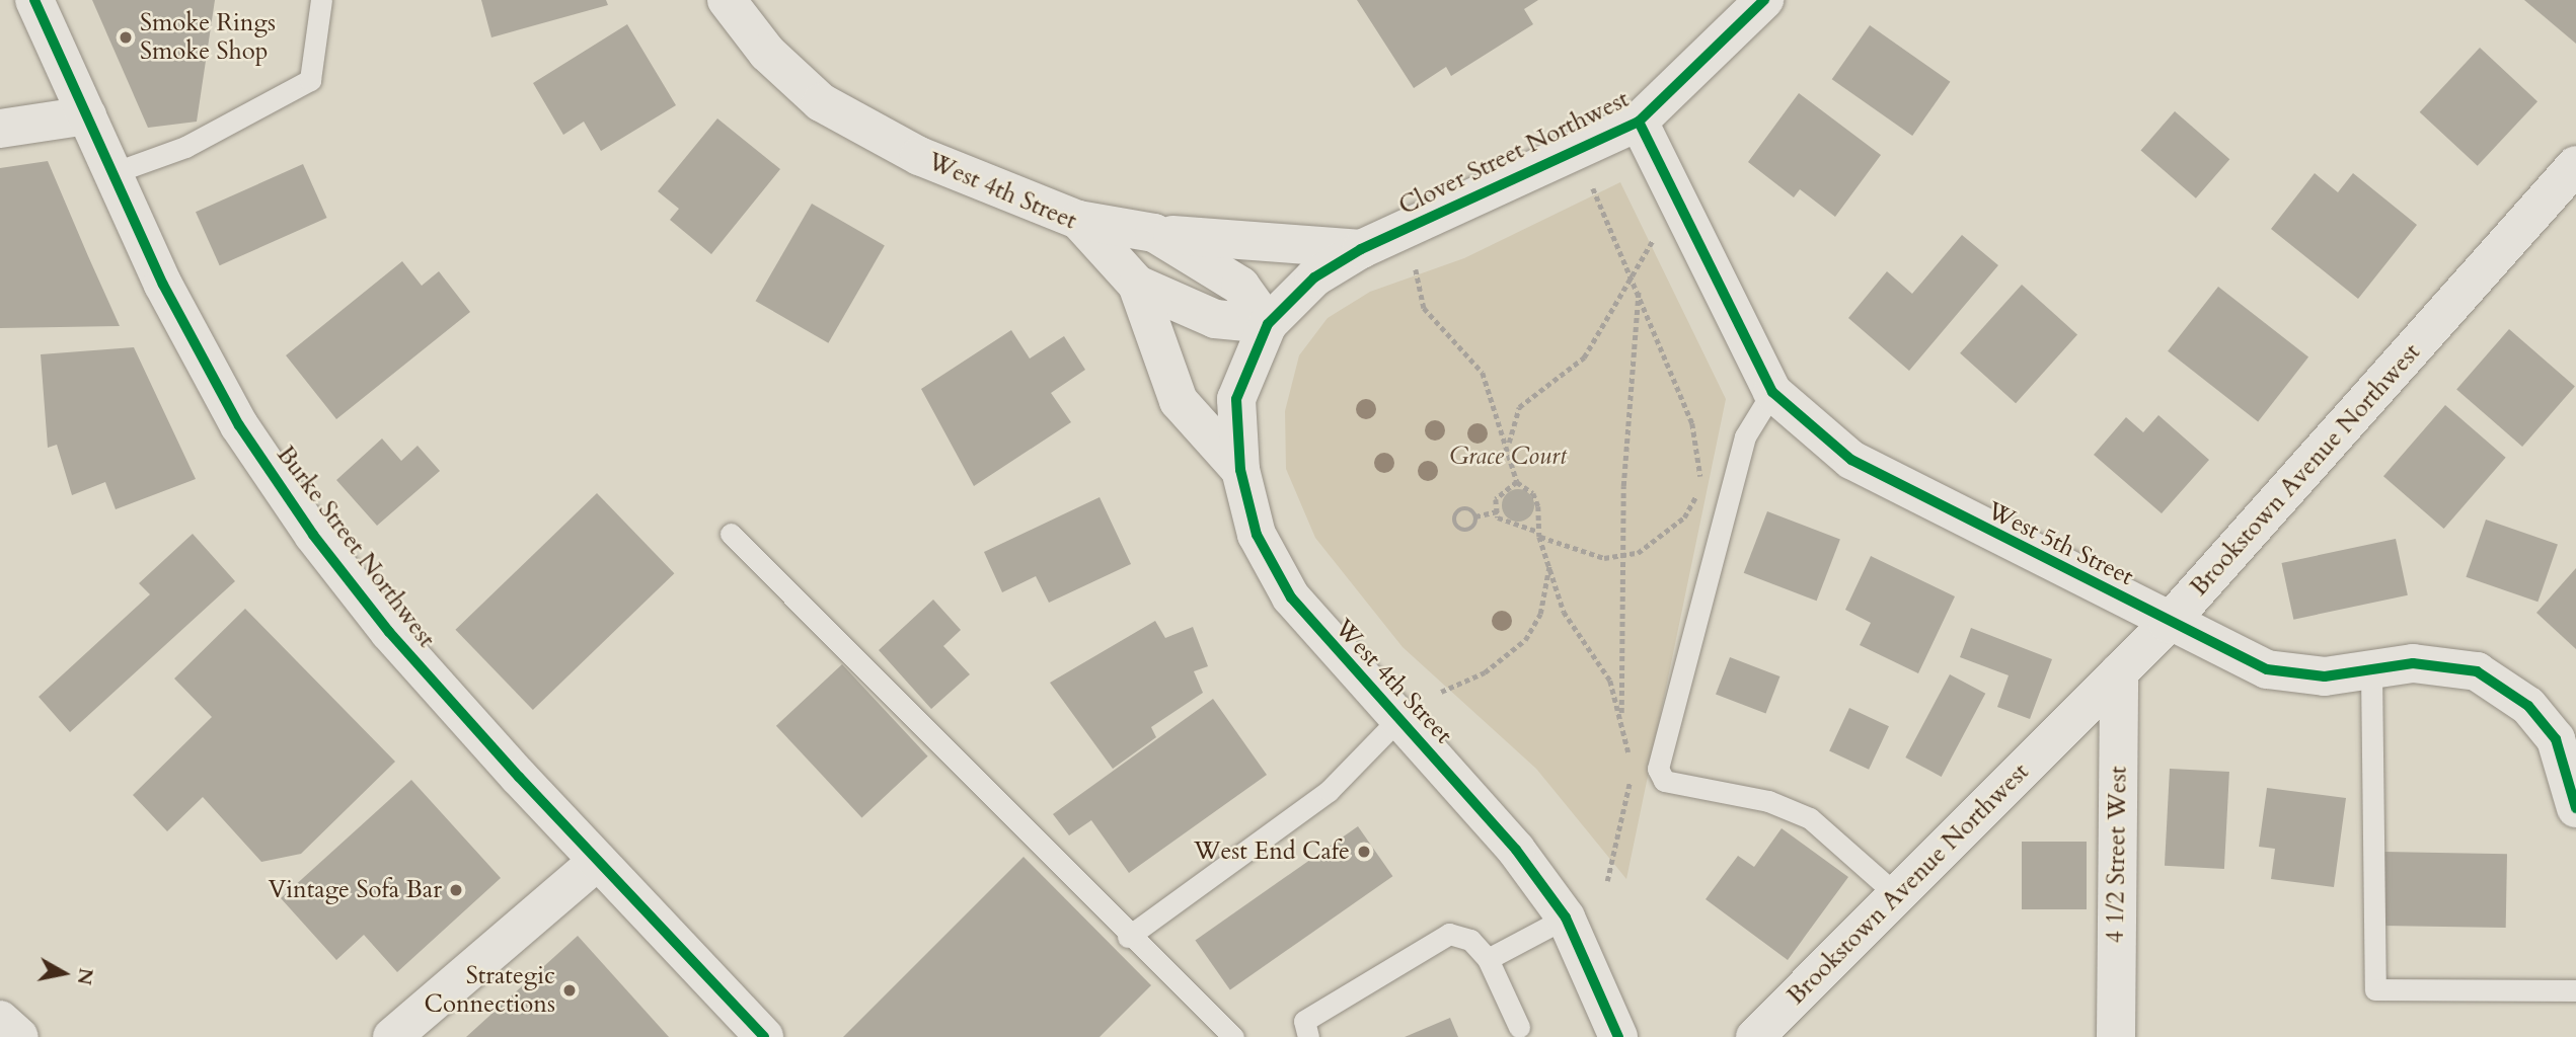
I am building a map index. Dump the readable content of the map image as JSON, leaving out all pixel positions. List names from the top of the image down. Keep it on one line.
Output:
{"streets":{"street":["Clover Street Northwest","West 4th Street","Brookstown Avenue Northwest","West 5th Street","Burke Street Northwest","4 1/2 Street West"]},"crossings":[["Clover Street Northwest","West 4th Street"],["Clover Street Northwest","West 5th Street"],["Brookstown Avenue Northwest","West 5th Street"],["Brookstown Avenue Northwest","4 1/2 Street West"]],"parks":["Grace Court"],"places":["Smoke Rings Smoke Shop","West End Cafe","Vintage Sofa Bar","Strategic Connections"],"north":"right"}
